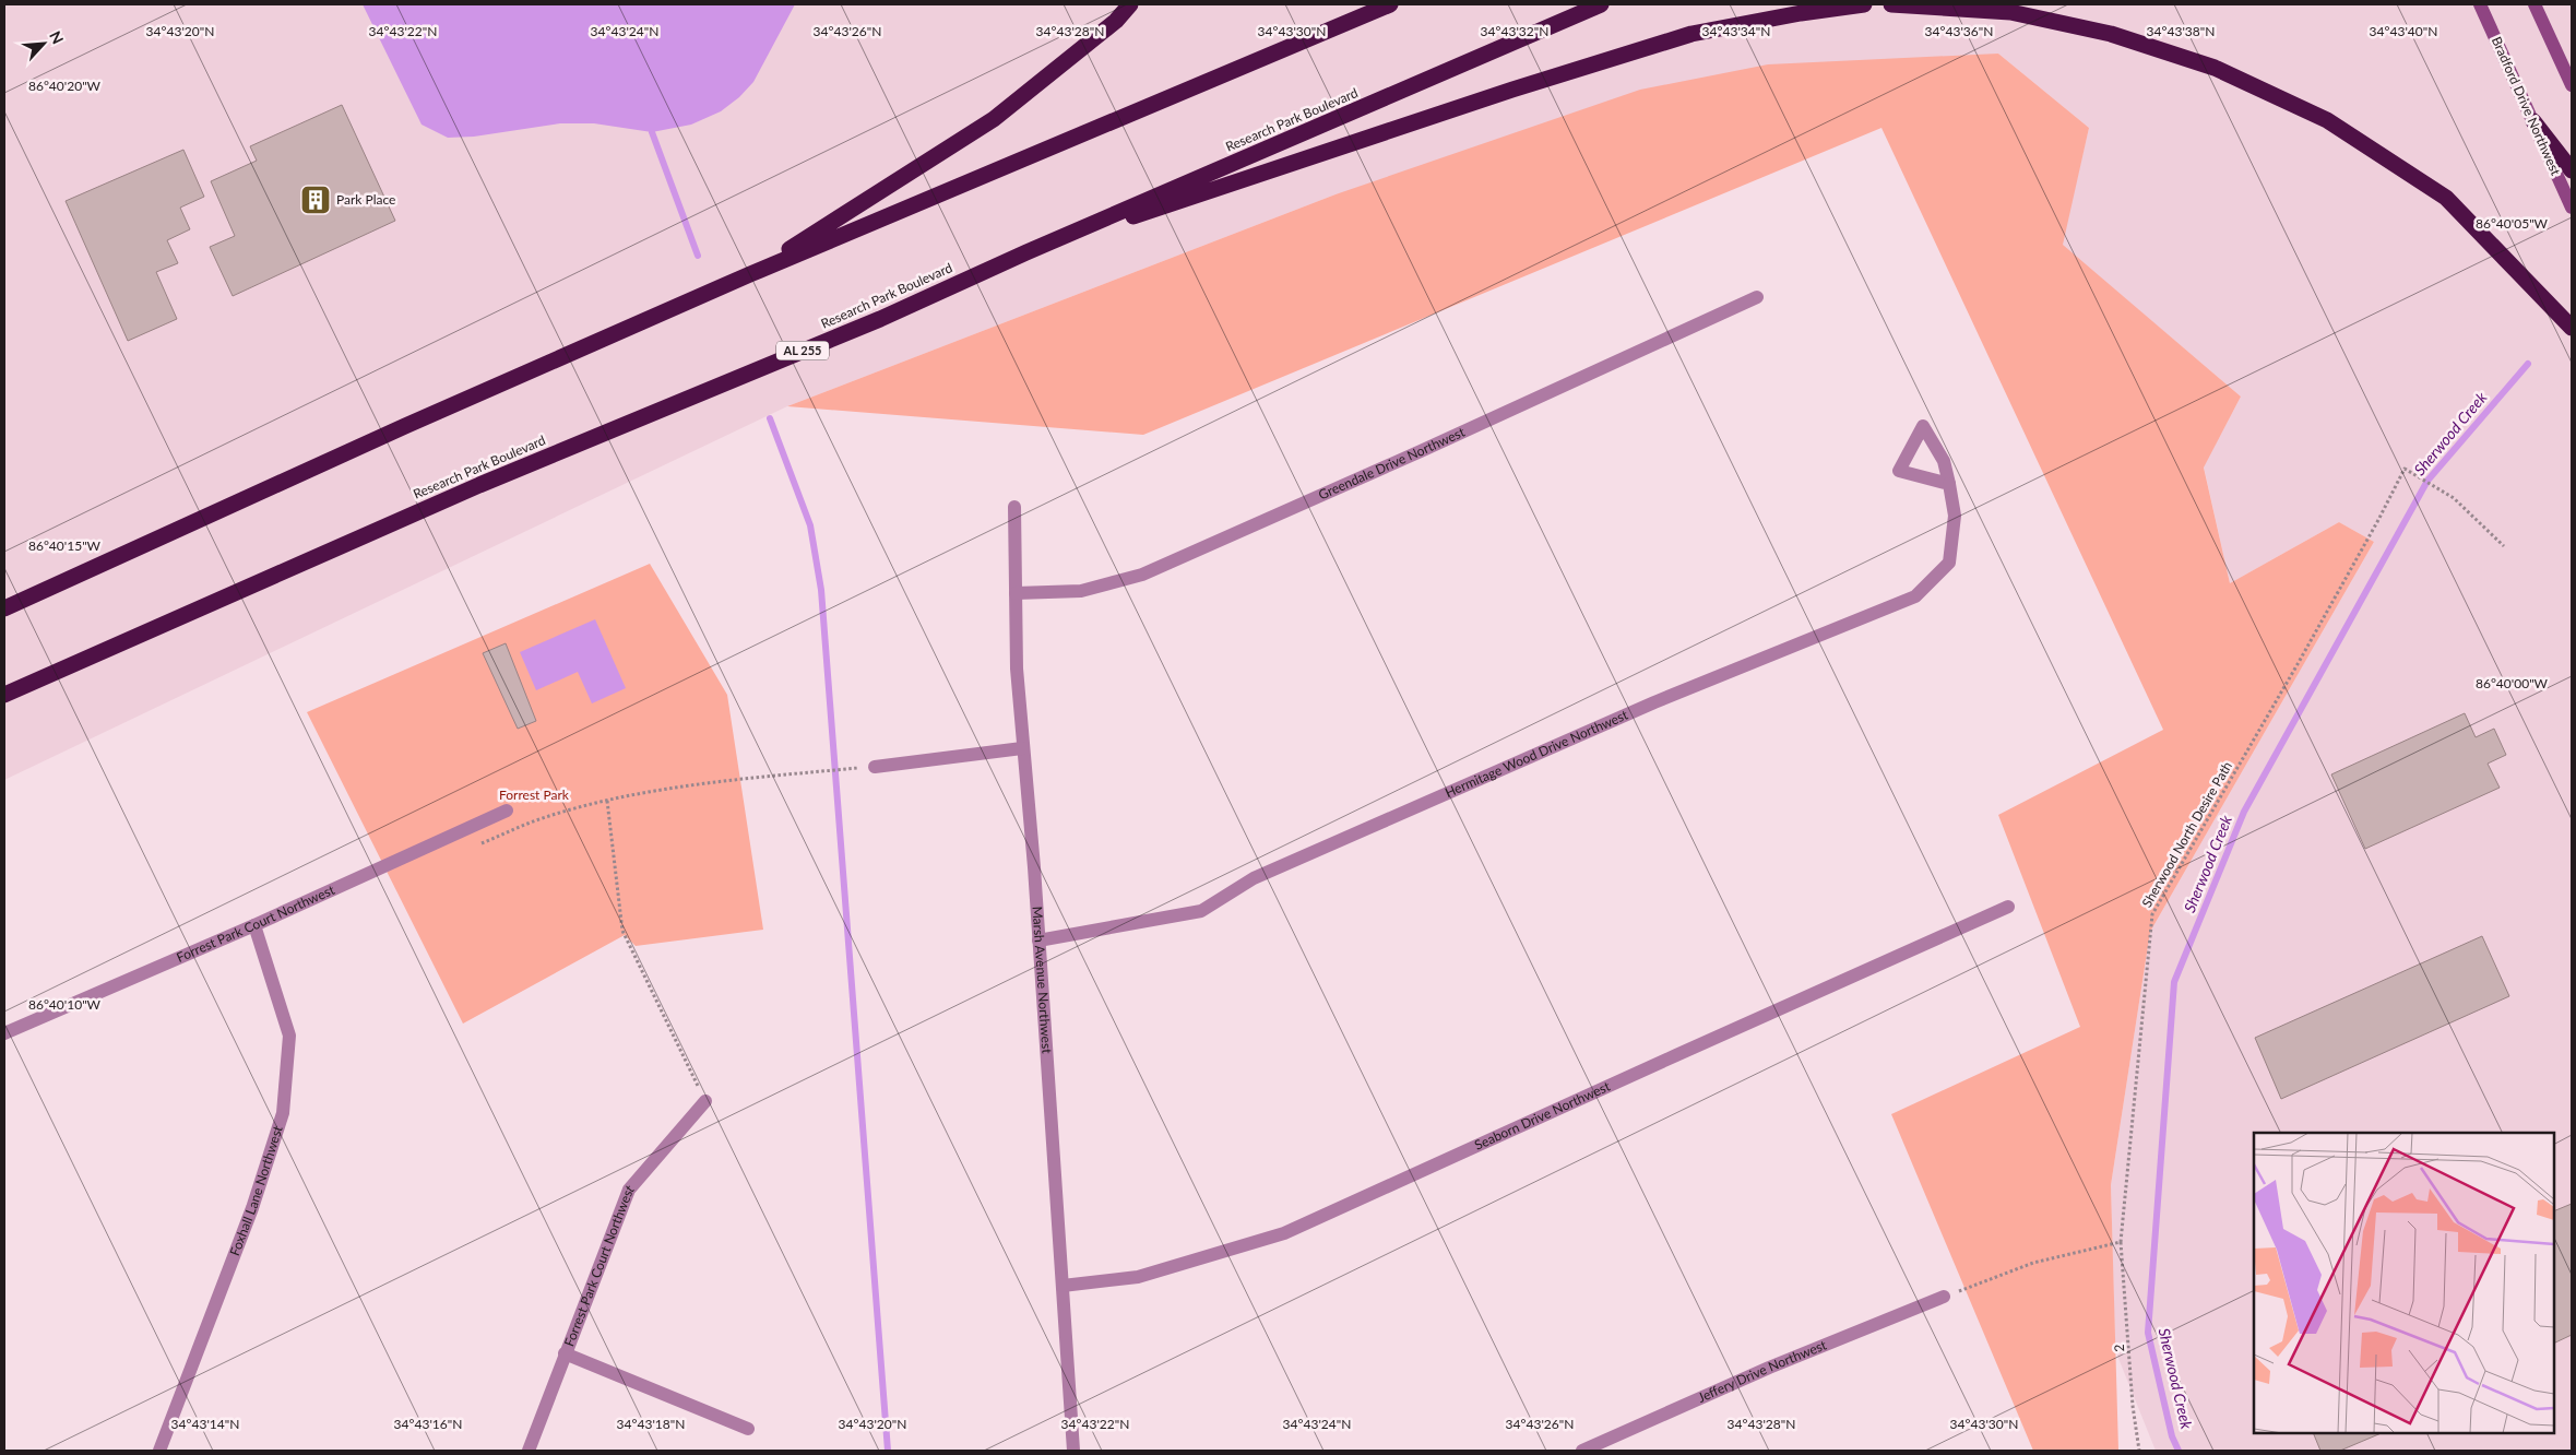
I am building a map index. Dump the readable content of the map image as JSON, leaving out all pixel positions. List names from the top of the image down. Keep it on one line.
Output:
{"streets":{"highway":["Research Park Boulevard","AL 255"],"main road":["Bradford Drive Northwest"],"street":["Greendale Drive Northwest","Hermitage Wood Drive Northwest","Forrest Park Court Northwest","Marsh Avenue Northwest","Seaborn Drive Northwest","Foxhall Lane Northwest","Jeffery Drive Northwest"],"path":["Sherwood North Desire Path","2"]},"crossings":[["Greendale Drive Northwest","Marsh Avenue Northwest"],["Hermitage Wood Drive Northwest","Marsh Avenue Northwest"],["Sherwood North Desire Path","2"],["Forrest Park Court Northwest","Foxhall Lane Northwest"],["Marsh Avenue Northwest","Seaborn Drive Northwest"]],"water":["Sherwood Creek"],"parks":["Forrest Park"],"places":{"building":["Park Place"]},"north":"top right","coordinates":["34°43'36\"N","34°43'20\"N","34°43'22\"N","34°43'24\"N","34°43'26\"N","34°43'28\"N","34°43'30\"N","34°43'32\"N","34°43'34\"N","34°43'40\"N","34°43'38\"N","86°40'20\"W","86°40'05\"W","86°40'15\"W","86°40'00\"W","86°40'10\"W","34°43'14\"N","34°43'16\"N","34°43'18\"N"]}
